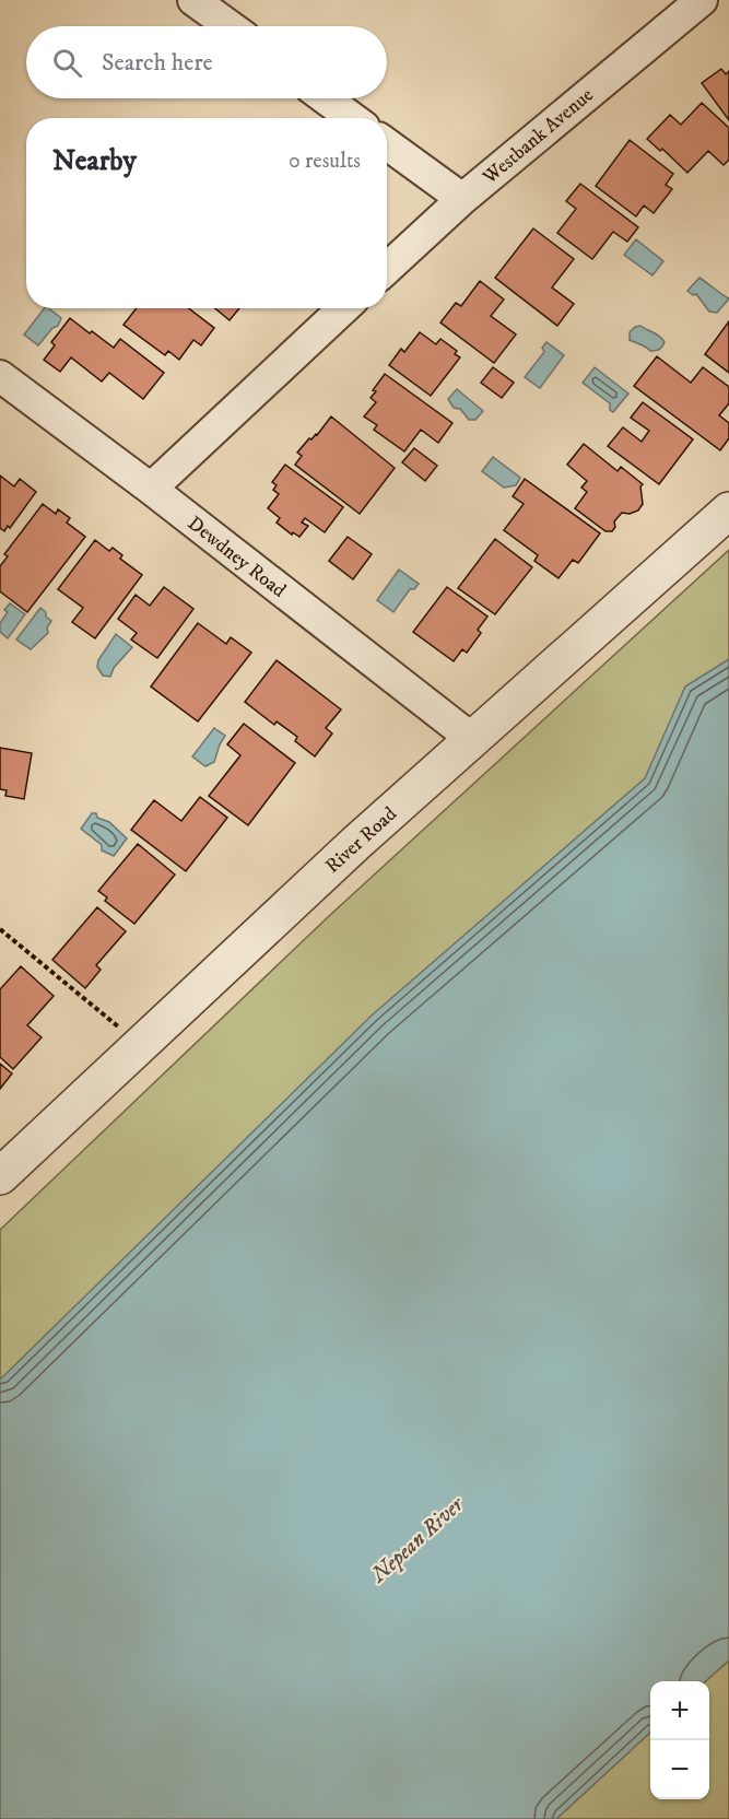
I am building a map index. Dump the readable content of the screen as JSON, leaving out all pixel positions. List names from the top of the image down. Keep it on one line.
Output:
{"streets":{"street":["Westbank Avenue","Dewdney Road","River Road"]},"crossings":[["Dewdney Road","River Road"]],"water":["Nepean River"],"page":{"search":"Search here","heading":["Nearby","0 results"],"map_buttons":["+","−"]}}
